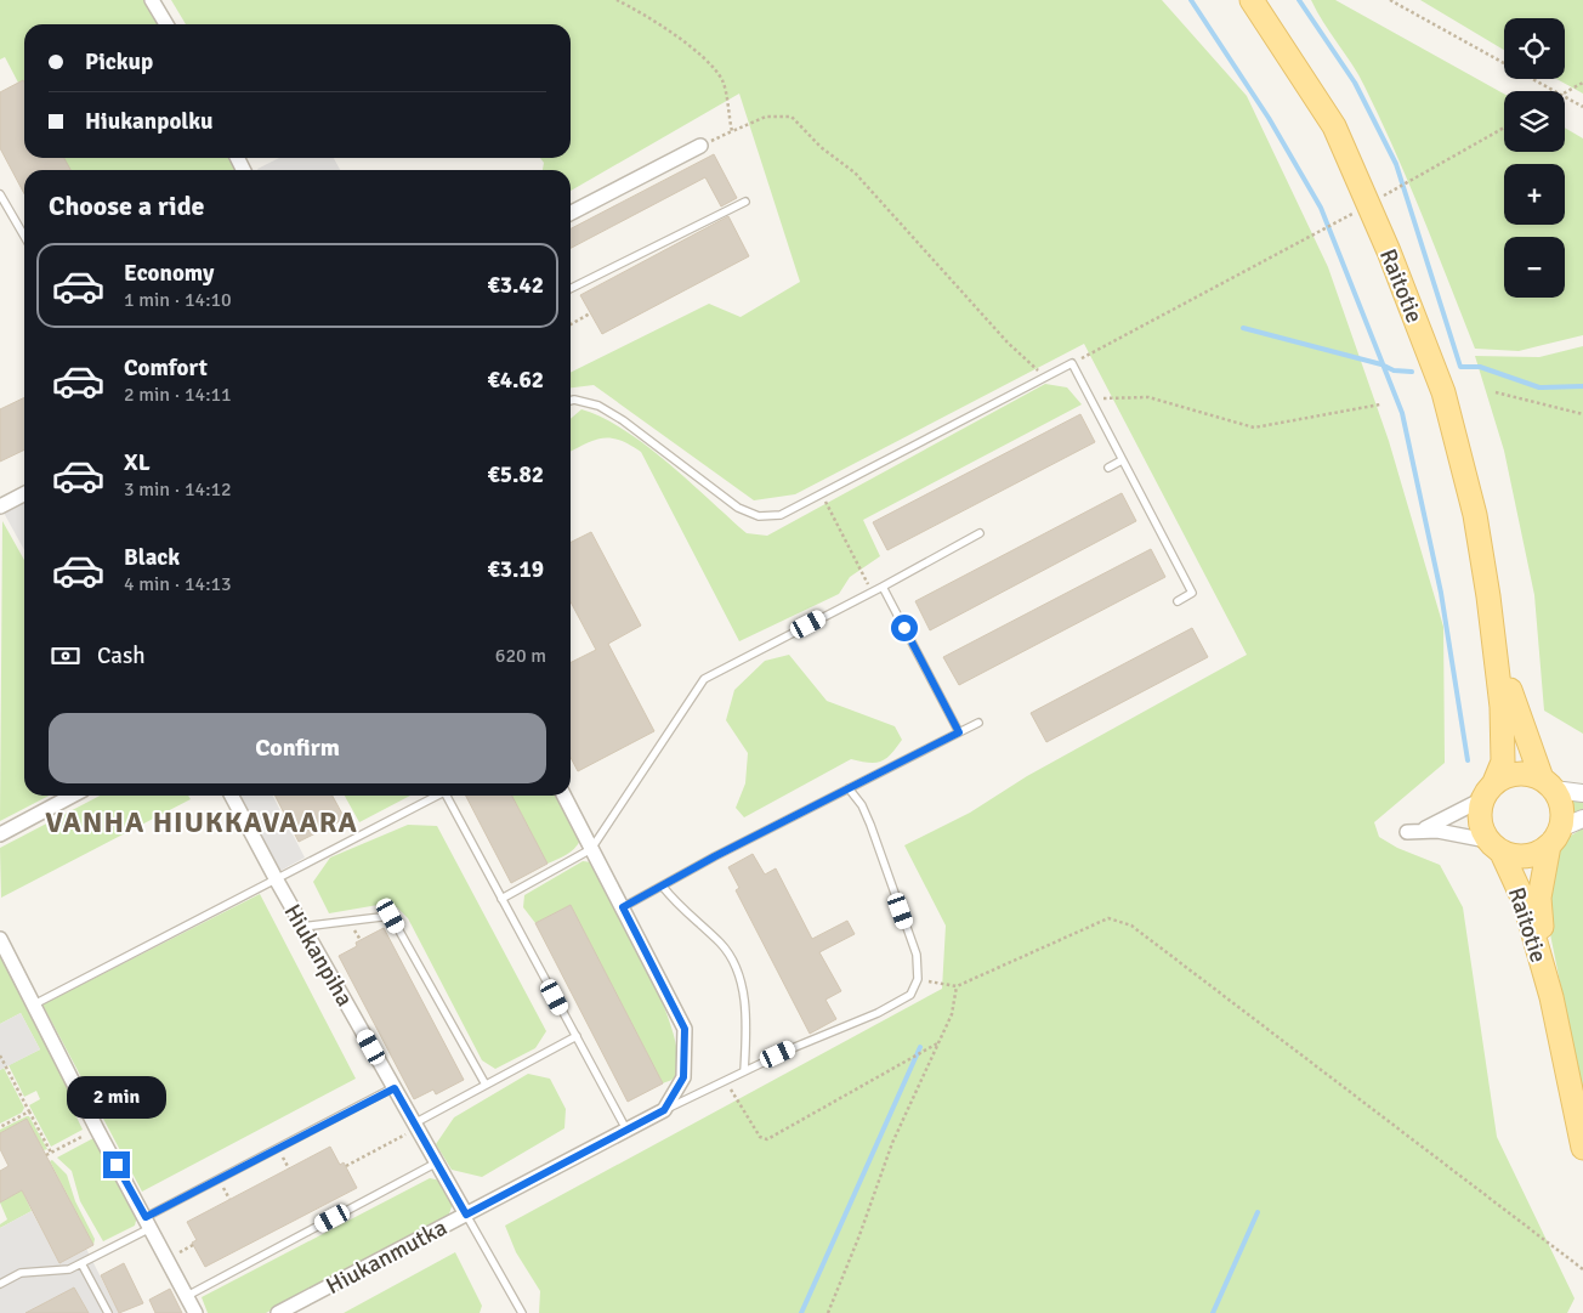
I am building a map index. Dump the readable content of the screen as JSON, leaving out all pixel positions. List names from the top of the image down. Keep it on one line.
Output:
{"streets":{"main road":["Raitotie"],"street":["Hiukanpiha","Hiukanmutka"]},"crossings":[["Hiukanpiha","Hiukanmutka"]],"districts":["VANHA HIUKKAVAARA"],"page":{"map_buttons":["+","−"],"banner":["Pickup","Hiukanpolku"],"heading":"Choose a ride","list":[{"name":"Economy","note":"1 min · 14:10","value":"€3.42"},{"name":"Comfort","note":"2 min · 14:11","value":"€4.62"},{"name":"XL","note":"3 min · 14:12","value":"€5.82"},{"name":"Black","note":"4 min · 14:13","value":"€3.19"}],"pay":["Cash","620 m"],"buttons":"Confirm","bubble":"2 min"}}
